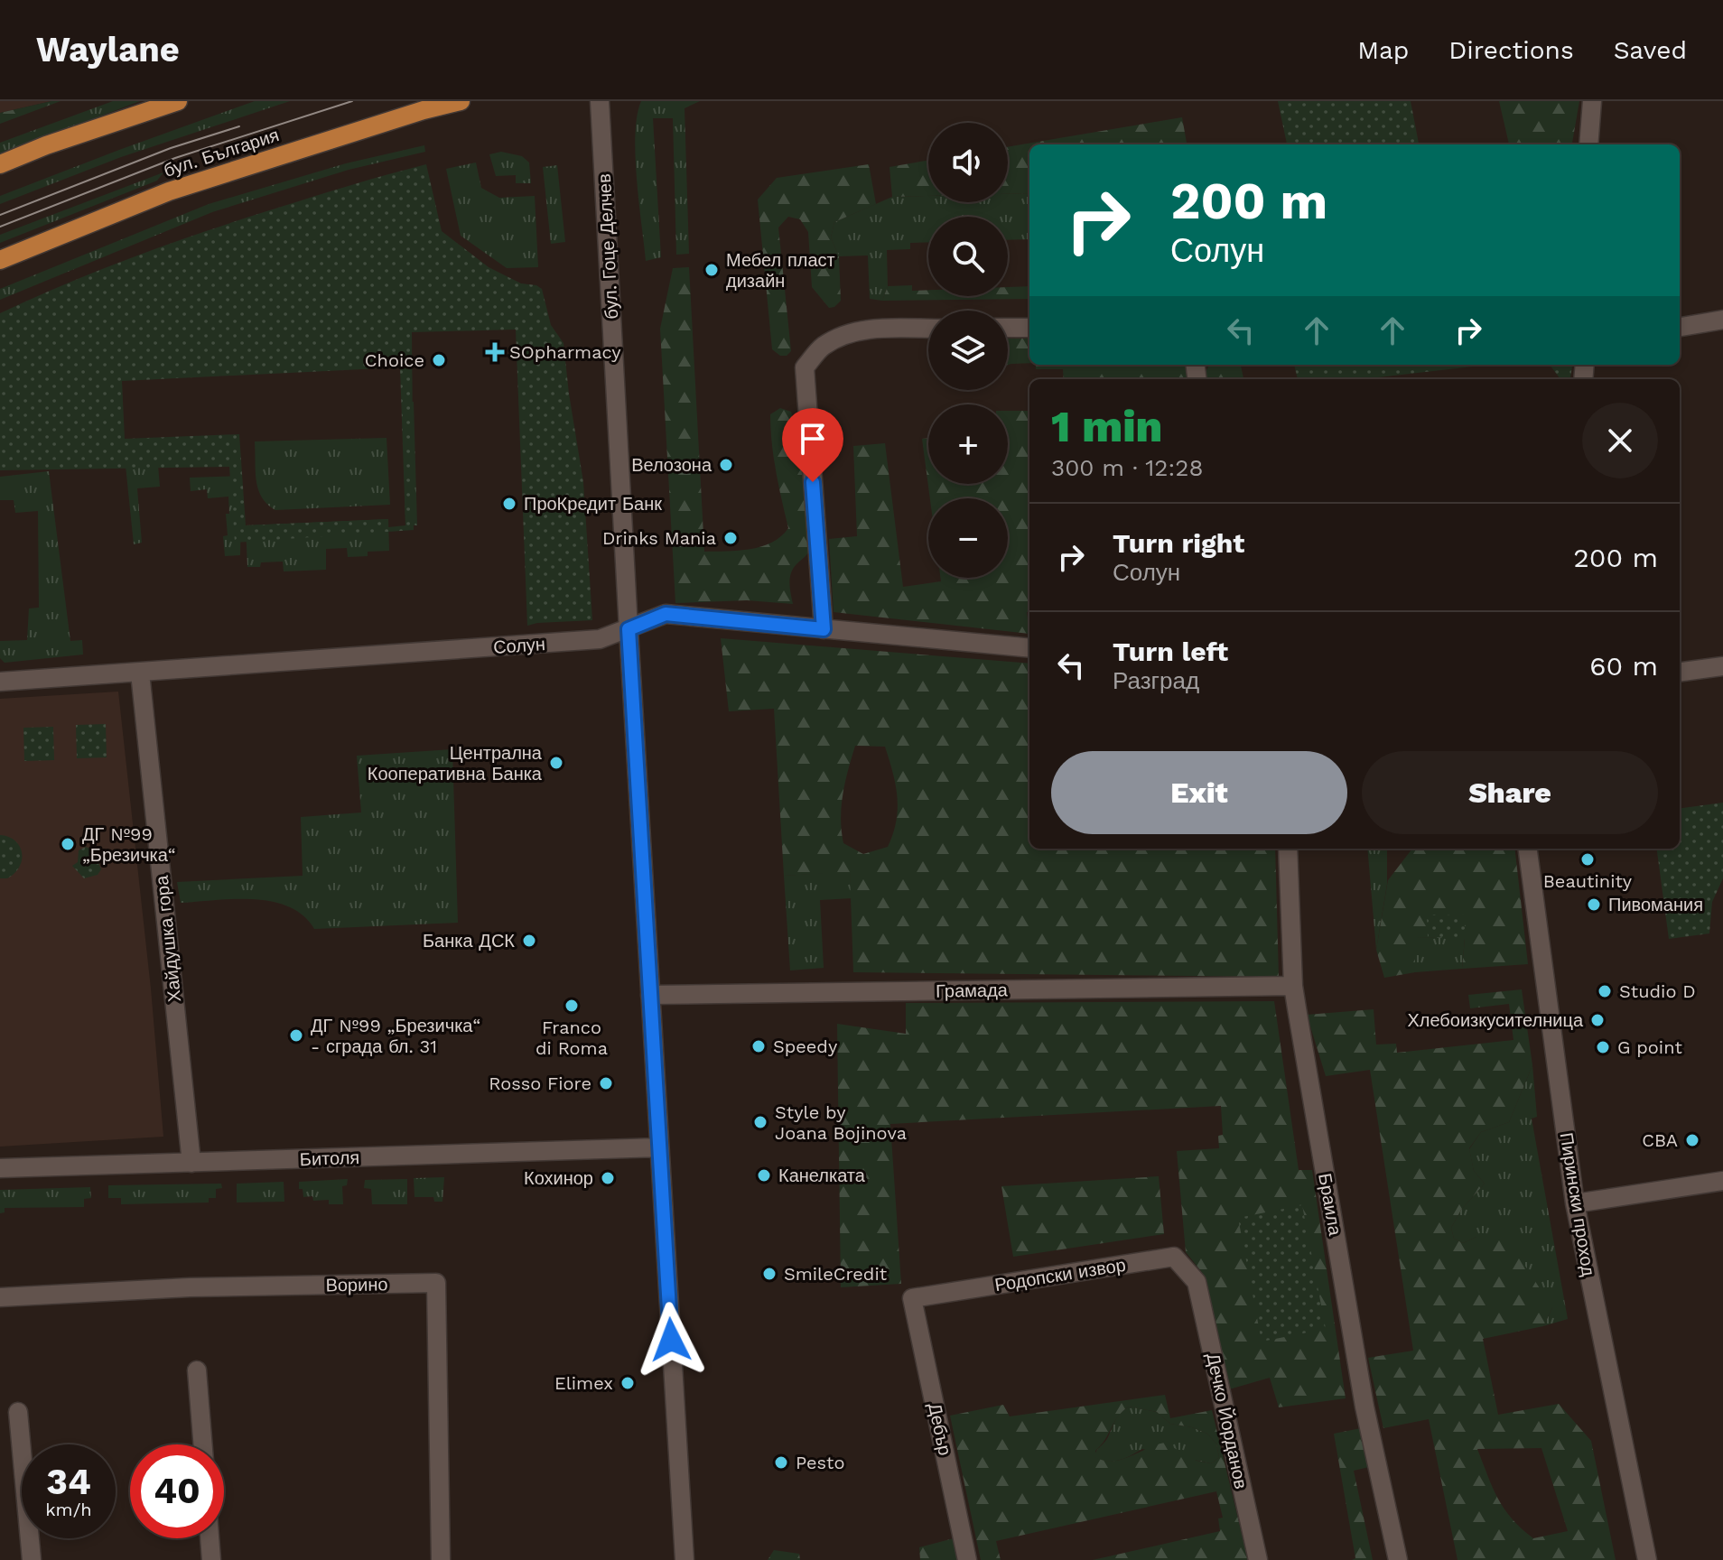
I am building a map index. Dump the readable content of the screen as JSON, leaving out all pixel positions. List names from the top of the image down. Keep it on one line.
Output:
{"streets":{"main road":["бул. България"],"street":["бул. Гоце Делчев","Солун","Хайдушка гора","Грамада","Битоля","Браила","Пирински проход","Родопски извор","Ворино","Дечко Йорданов","Дебър"]},"crossings":[["бул. Гоце Делчев","Солун"],["бул. Гоце Делчев","Грамада"],["бул. Гоце Делчев","Битоля"],["Солун","Хайдушка гора"],["Хайдушка гора","Битоля"],["Грамада","Браила"],["Родопски извор","Дечко Йорданов"],["Родопски извор","Дебър"]],"places":{"other":["Мебел пласт дизайн","Choice","Велозона","ПроКредит Банк","Drinks Mania","Централна Кооперативна Банка","ДГ №99 „Брезичка“","Beautinity","Пивомания","Банка ДСК","Studio D","Franco di Roma","Хлебоизкусителница","ДГ №99 „Брезичка“ - сграда бл. 31","Speedy","G point","Rosso Fiore","Style by Joana Bojinova","CBA","Канелката","Кохинор","SmileCredit","Elimex","Pesto"],"health":["SOpharmacy"]},"page":{"header":"Waylane","nav":["Map","Directions","Saved"],"map_buttons":["+","−"],"turn":["200 m","Солун"],"heading":["1 min","300 m · 12:28"],"list":[{"name":"Turn right","note":"Солун","value":"200 m"},{"name":"Turn left","note":"Разград","value":"60 m"}],"buttons":["Exit","Share"],"speed":"34 km/h","limit":"40"}}
